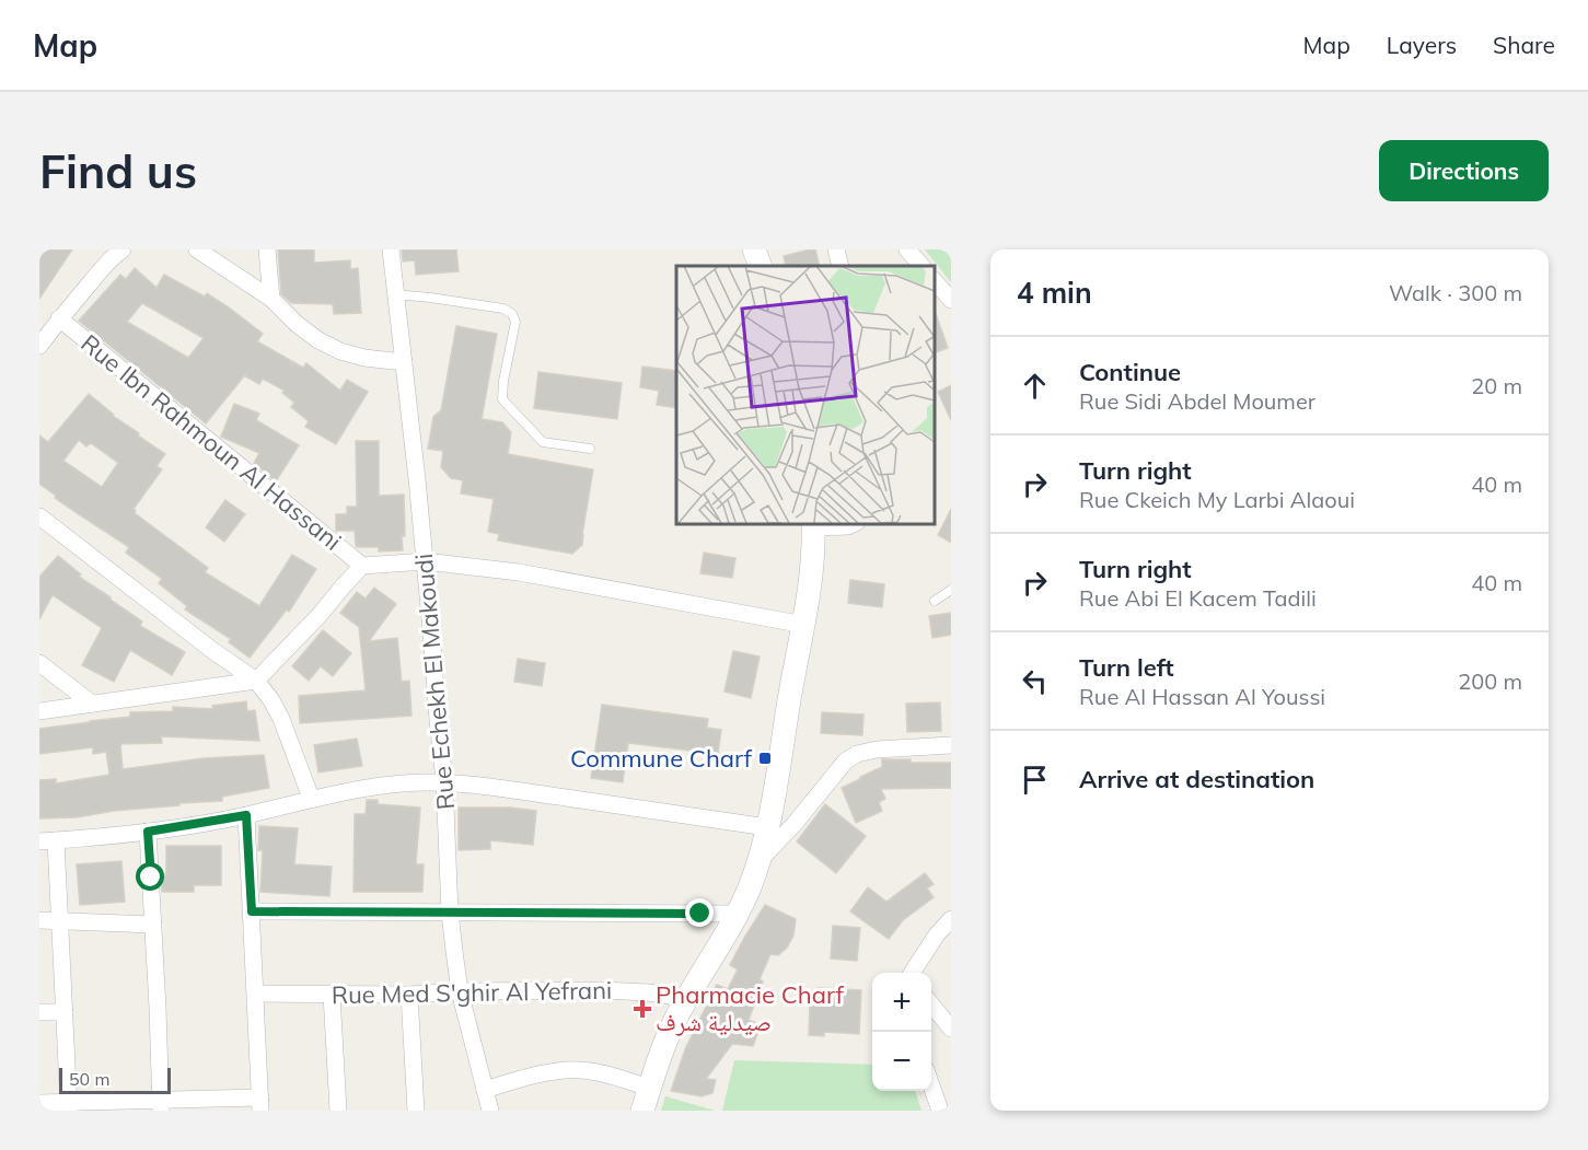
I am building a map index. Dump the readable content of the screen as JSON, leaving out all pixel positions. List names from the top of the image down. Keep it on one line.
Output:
{"streets":{"street":["Rue Ibn Rahmoun Al Hassani","Rue Echekh El Makoudi","Rue Med S'ghir Al Yefrani"]},"crossings":[["Rue Echekh El Makoudi","Rue Med S'ghir Al Yefrani"]],"places":{"transit":["Commune Charf"],"health":["Pharmacie Charf صيدلية شرف"]},"scale_bar":"50 m","page":{"header":"Map","nav":["Map","Layers","Share"],"buttons":"Directions","title":"Find us","heading":["4 min","Walk · 300 m"],"list":[["Continue","Rue Sidi Abdel Moumer","20 m"],["Turn right","Rue Ckeich My Larbi Alaoui","40 m"],["Turn right","Rue Abi El Kacem Tadili","40 m"],["Turn left","Rue Al Hassan Al Youssi","200 m"],"Arrive at destination"],"map_buttons":["+","−"],"scale":"50 m"}}
